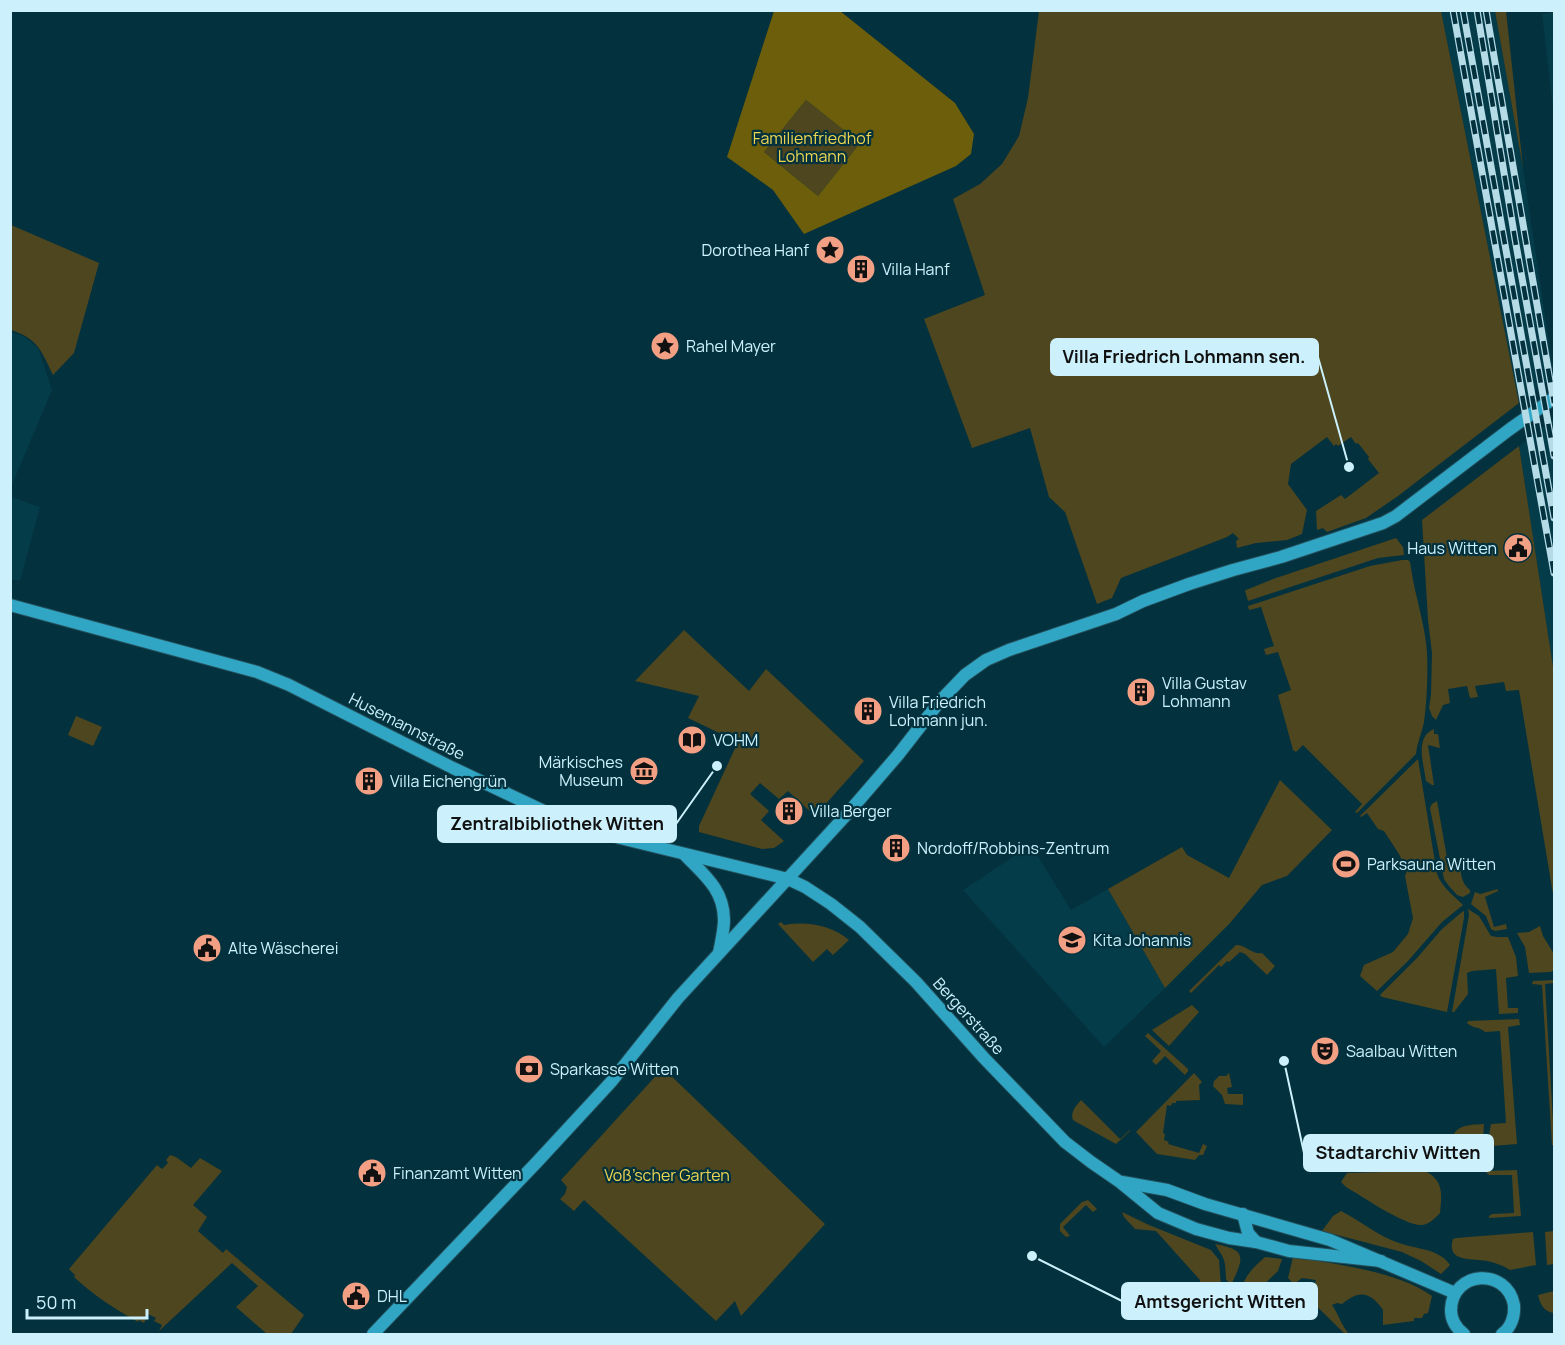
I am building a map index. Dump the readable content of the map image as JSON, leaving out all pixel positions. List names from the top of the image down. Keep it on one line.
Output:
{"streets":{"main road":["Husemannstraße","Bergerstraße"]},"crossings":[["Husemannstraße","Bergerstraße"]],"parks":["Familienfriedhof Lohmann","Voß’scher Garten"],"places":{"place":["Dorothea Hanf","Rahel Mayer"],"building":["Villa Hanf","Villa Gustav Lohmann","Villa Friedrich Lohmann jun.","Villa Eichengrün","Villa Berger","Nordoff/Robbins-Zentrum"],"other":["Villa Friedrich Lohmann sen.","Zentralbibliothek Witten","Stadtarchiv Witten","Amtsgericht Witten"],"public building":["Haus Witten","Alte Wäscherei","Finanzamt Witten","DHL"],"library":["VOHM"],"museum":["Märkisches Museum"],"sports":["Parksauna Witten"],"school or university":["Kita Johannis"],"theatre":["Saalbau Witten"],"bank":["Sparkasse Witten"]},"scale_bar":"50 m"}
